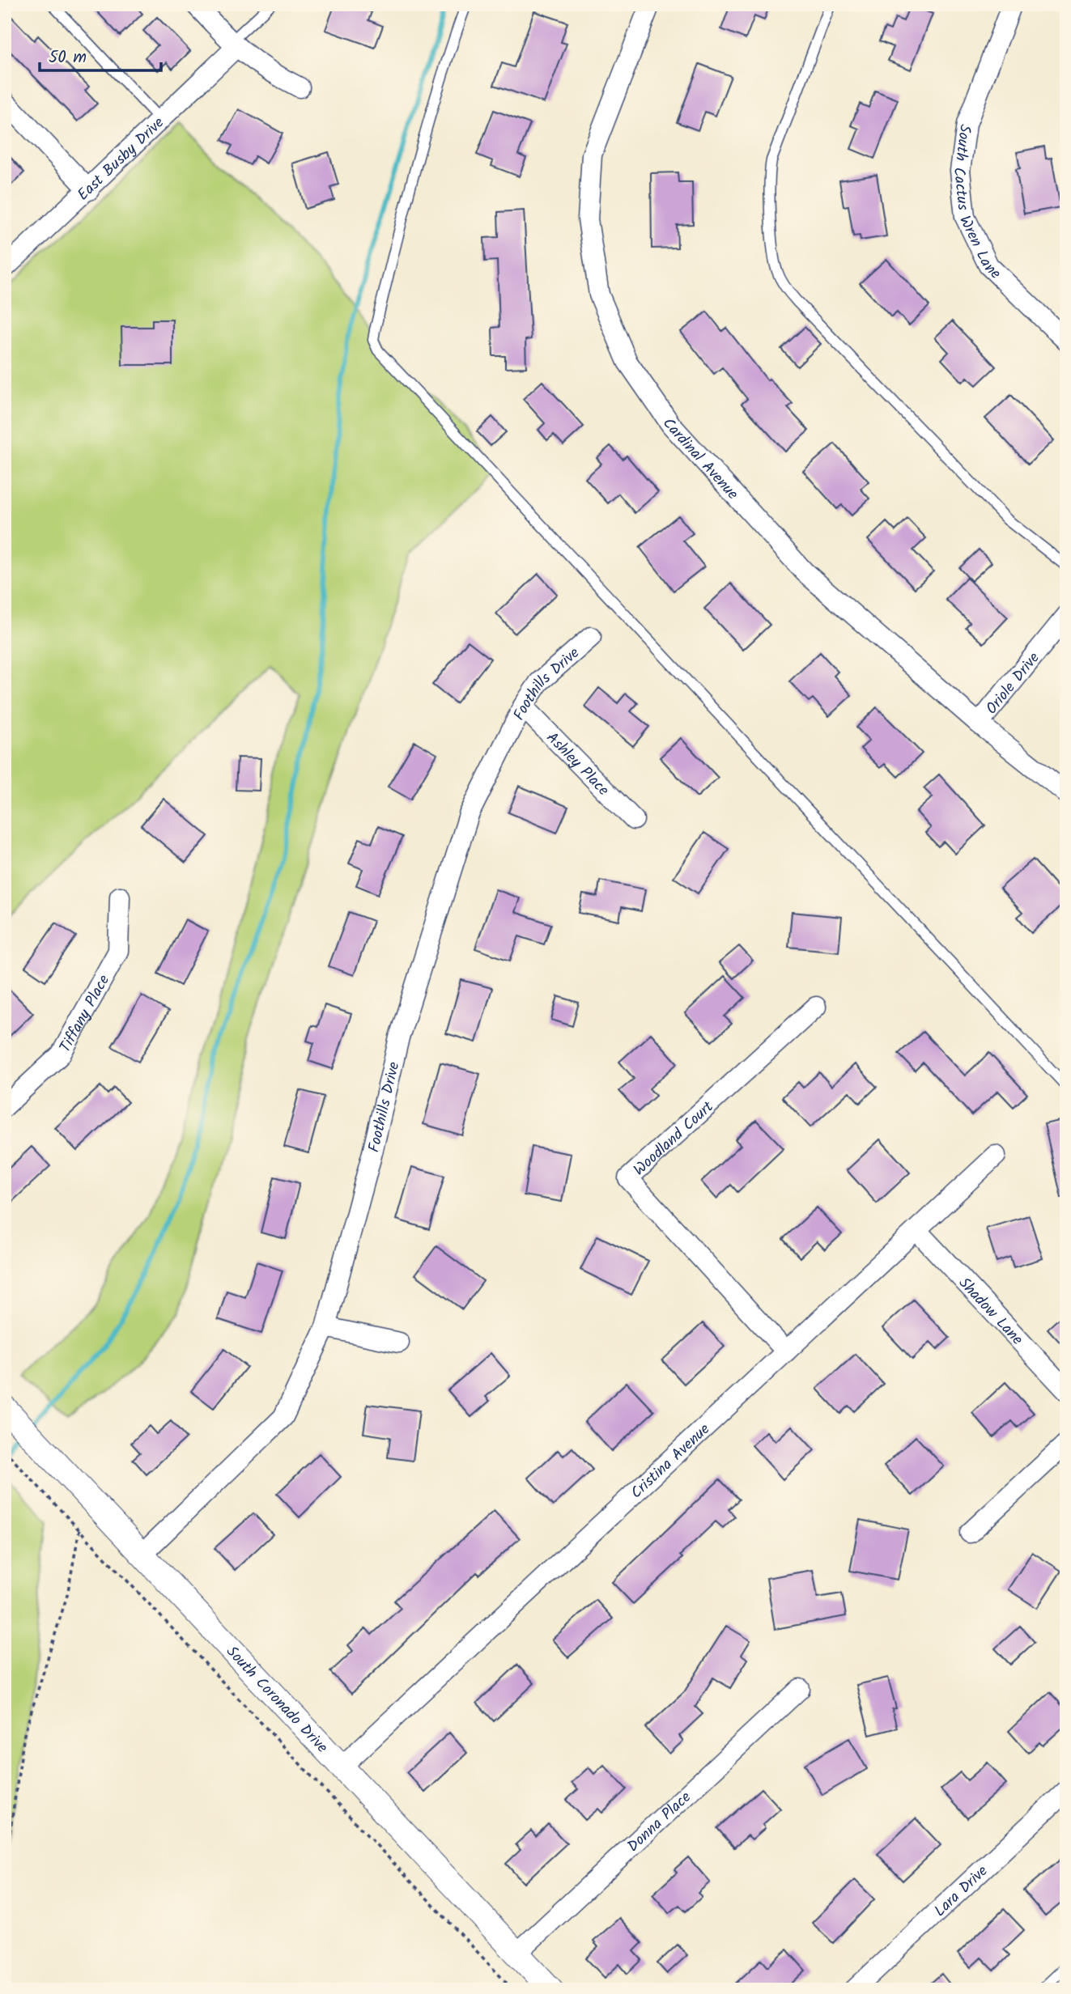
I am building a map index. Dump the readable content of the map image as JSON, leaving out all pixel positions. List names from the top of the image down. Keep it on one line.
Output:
{"streets":{"street":["East Busby Drive","South Cactus Wren Lane","Cardinal Avenue","Oriole Drive","Foothills Drive","Ashley Place","Tiffany Place","Woodland Court","Shadow Lane","Cristina Avenue","South Coronado Drive","Donna Place","Lara Drive"]},"crossings":[["Cardinal Avenue","Oriole Drive"],["Foothills Drive","Ashley Place"],["Foothills Drive","South Coronado Drive"],["Woodland Court","Cristina Avenue"],["Shadow Lane","Cristina Avenue"],["Cristina Avenue","South Coronado Drive"],["South Coronado Drive","Donna Place"]],"scale_bar":"50 m"}
